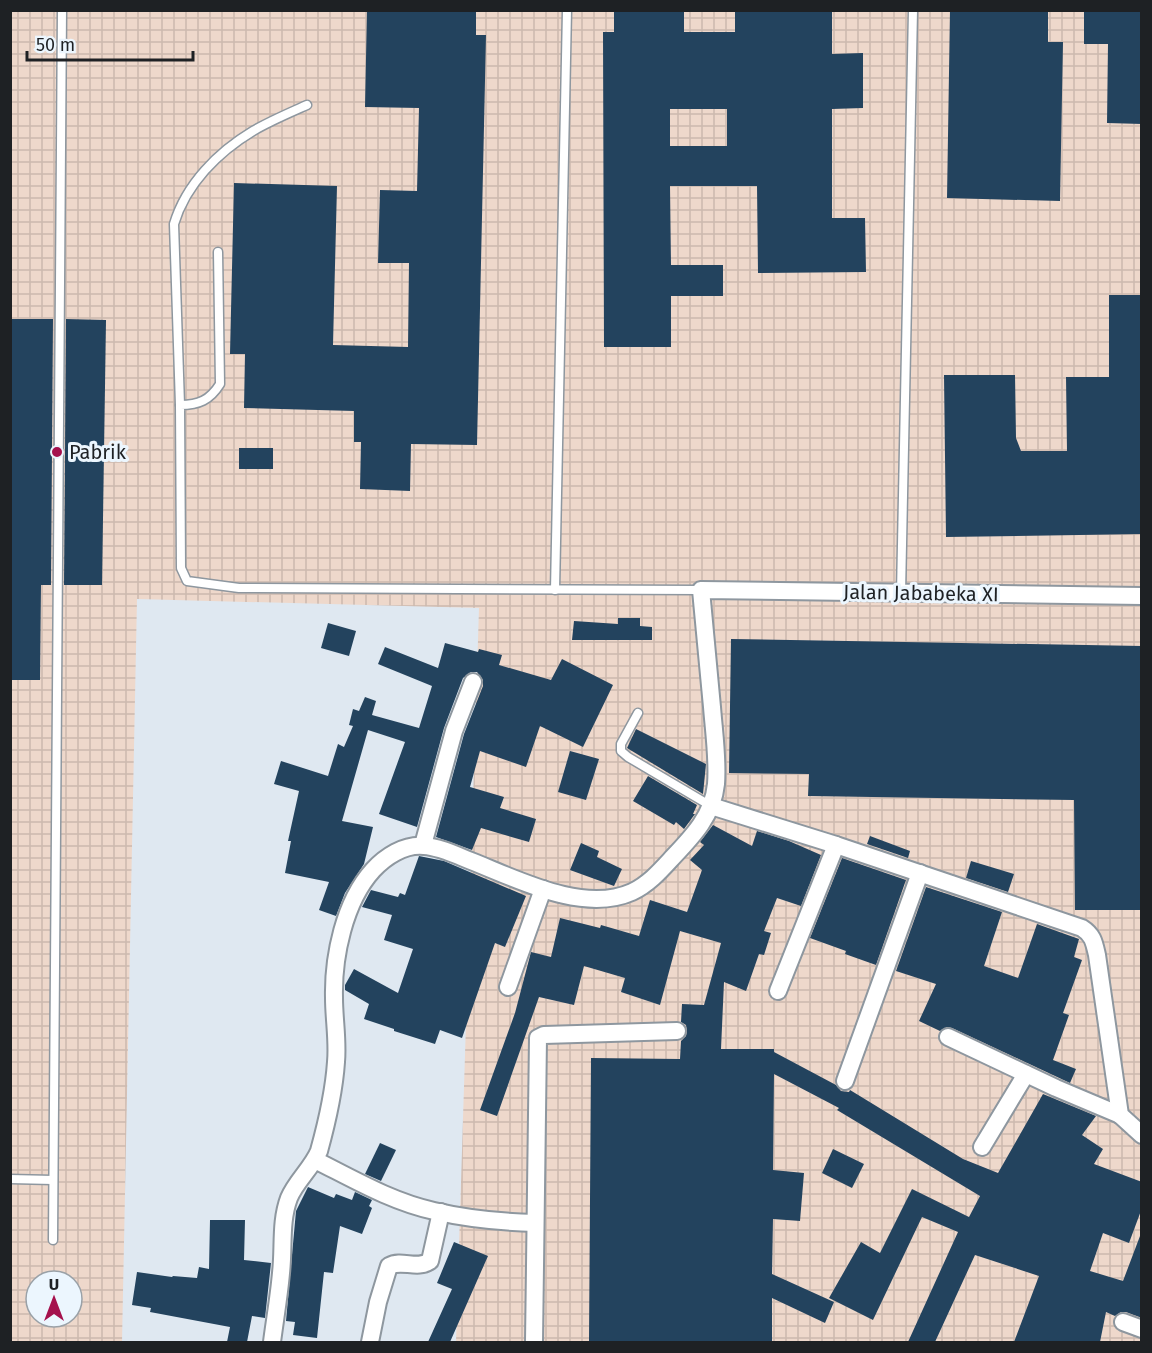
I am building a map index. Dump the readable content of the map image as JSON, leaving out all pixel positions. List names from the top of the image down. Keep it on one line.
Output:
{"streets":{"street":["Jalan Jababeka XI"]},"places":["Pabrik"],"scale_bar":"50 m","north":"top"}
